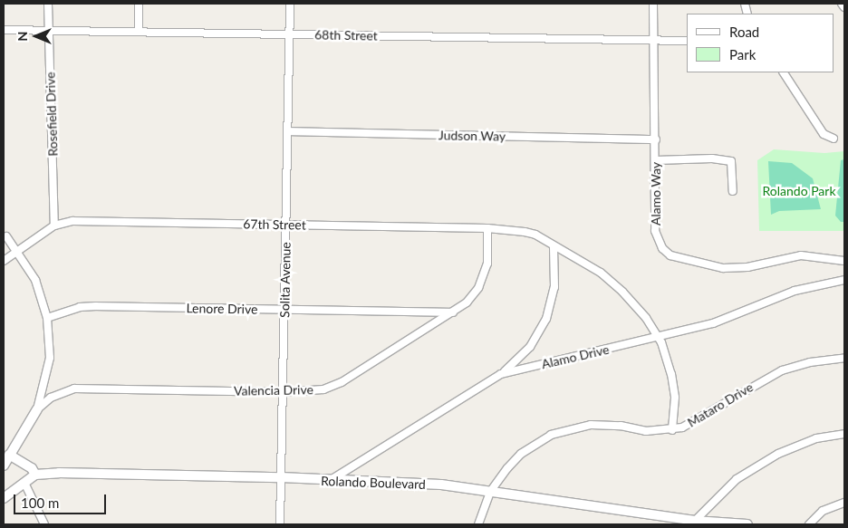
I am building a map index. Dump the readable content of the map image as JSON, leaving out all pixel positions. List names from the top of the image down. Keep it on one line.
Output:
{"streets":{"street":["68th Street","Rosefield Drive","Judson Way","Alamo Way","67th Street","Solita Avenue","Lenore Drive","Alamo Drive","Valencia Drive","Mataro Drive","Rolando Boulevard"]},"crossings":[["68th Street","Rosefield Drive"],["68th Street","Alamo Way"],["68th Street","Solita Avenue"],["Rosefield Drive","67th Street"],["Judson Way","Alamo Way"],["Judson Way","Solita Avenue"],["67th Street","Solita Avenue"],["67th Street","Alamo Drive"],["67th Street","Valencia Drive"],["67th Street","Mataro Drive"],["Solita Avenue","Lenore Drive"],["Solita Avenue","Valencia Drive"],["Solita Avenue","Rolando Boulevard"],["Lenore Drive","Valencia Drive"],["Alamo Drive","Rolando Boulevard"],["Mataro Drive","Rolando Boulevard"]],"parks":["Rolando Park"],"legend":["Road","Park"],"scale_bar":"100 m","north":"left"}
